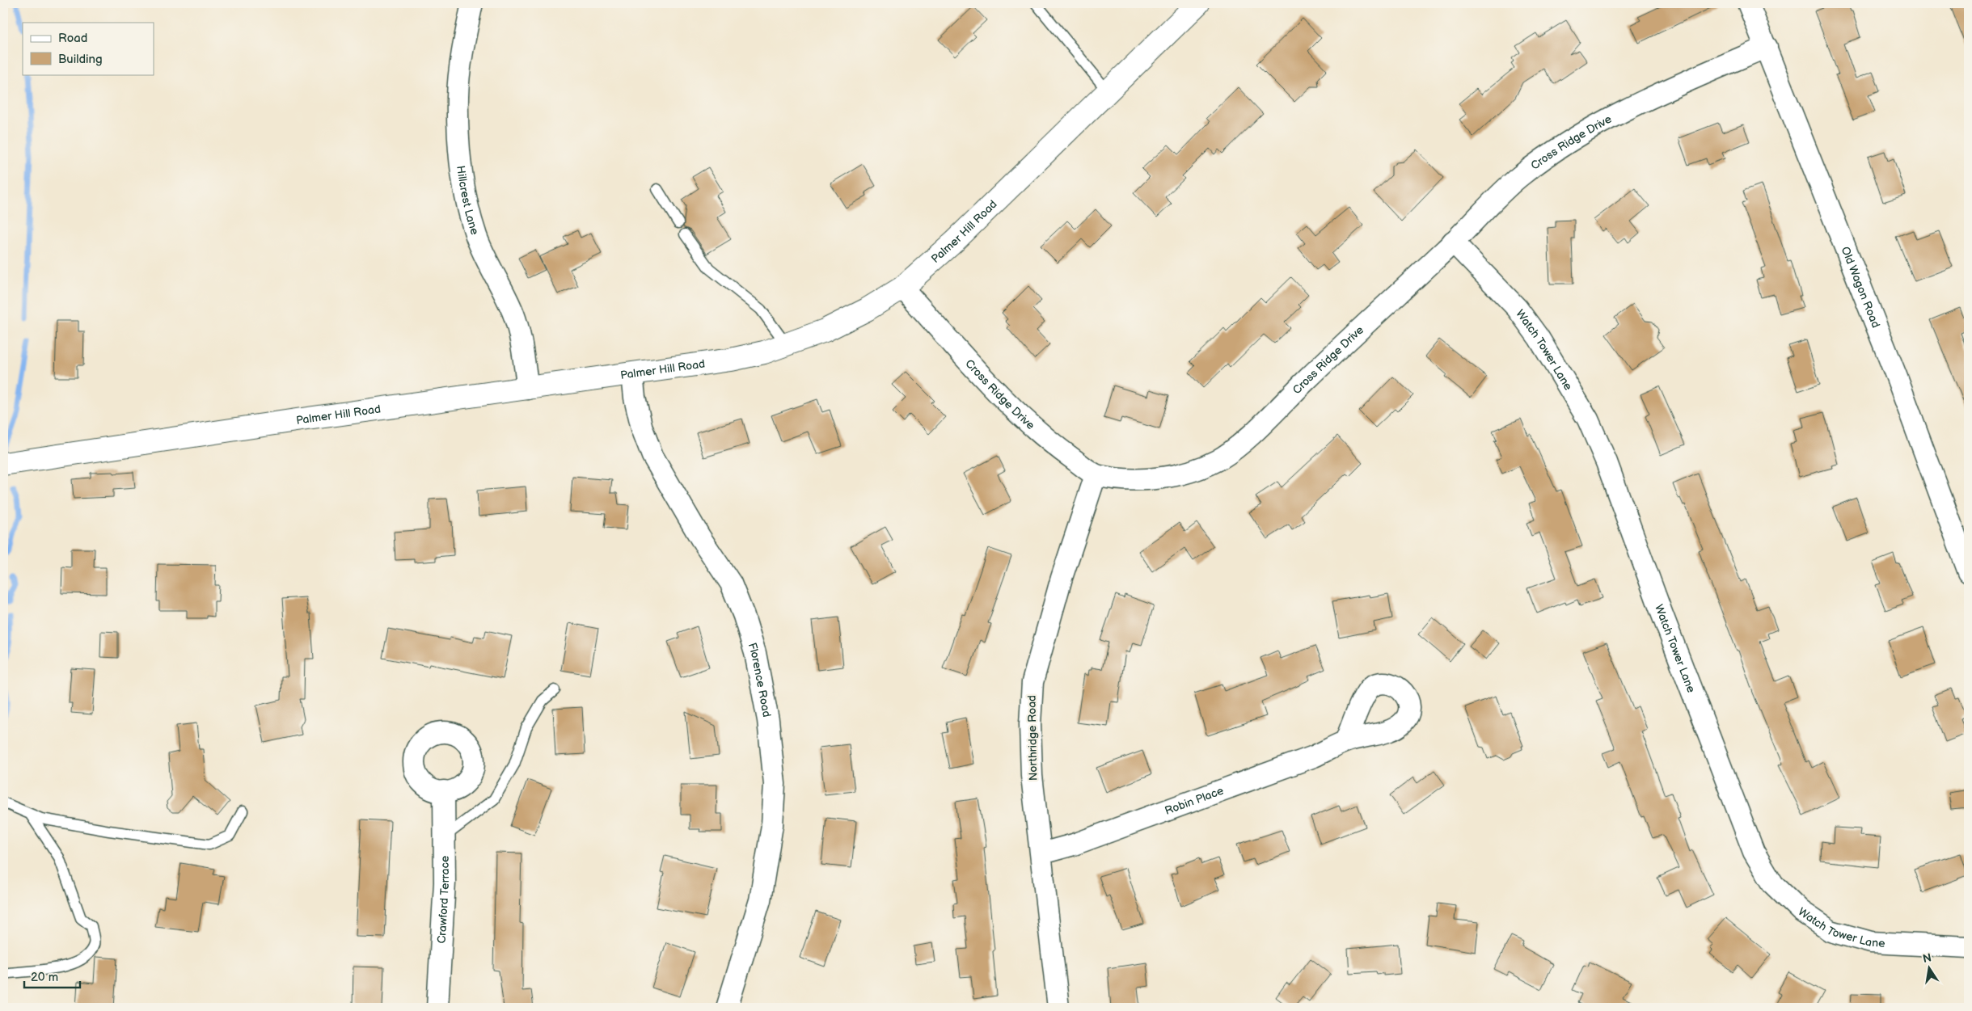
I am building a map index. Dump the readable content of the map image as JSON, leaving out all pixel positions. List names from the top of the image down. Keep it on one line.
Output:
{"streets":{"main road":["Palmer Hill Road"],"street":["Cross Ridge Drive","Hillcrest Lane","Old Wagon Road","Watch Tower Lane","Florence Road","Northridge Road","Robin Place","Crawford Terrace"]},"crossings":[["Cross Ridge Drive","Palmer Hill Road"],["Cross Ridge Drive","Old Wagon Road"],["Cross Ridge Drive","Watch Tower Lane"],["Cross Ridge Drive","Northridge Road"],["Hillcrest Lane","Palmer Hill Road"],["Palmer Hill Road","Florence Road"],["Northridge Road","Robin Place"]],"legend":["Road","Building"],"scale_bar":"20 m","north":"top"}
